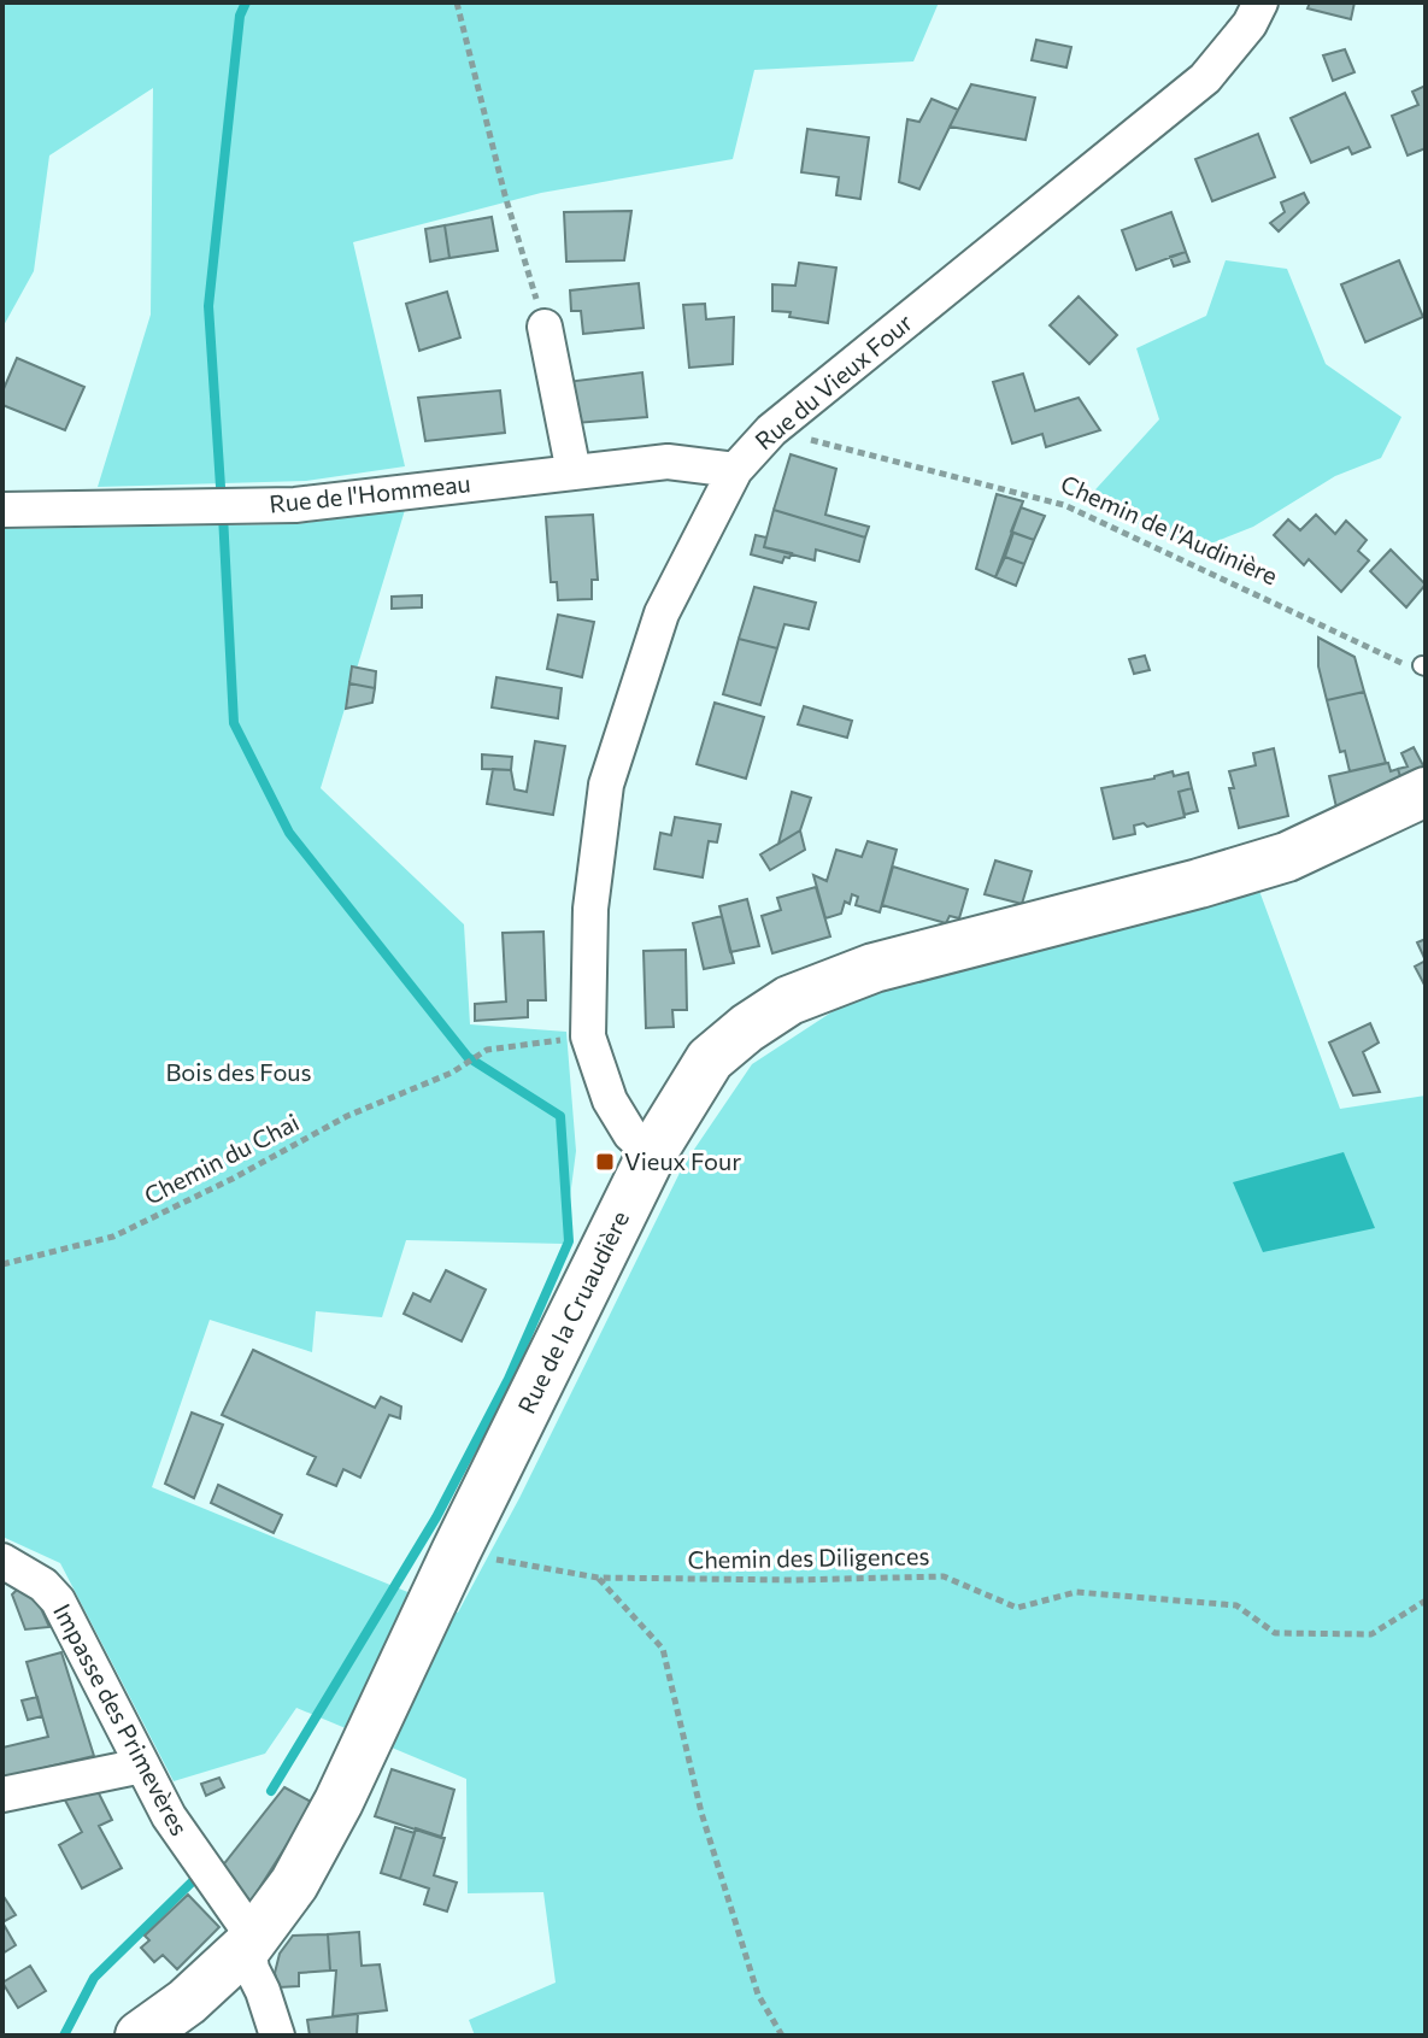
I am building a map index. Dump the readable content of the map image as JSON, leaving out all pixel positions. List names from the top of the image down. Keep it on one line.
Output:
{"streets":{"main road":["Rue de la Cruaudière"],"street":["Rue du Vieux Four","Rue de l'Hommeau","Impasse des Primevères"],"path":["Chemin de l'Audinière","Chemin du Chai","Chemin des Diligences"]},"crossings":[["Rue du Vieux Four","Rue de l'Hommeau"],["Rue du Vieux Four","Chemin de l'Audinière"],["Rue du Vieux Four","Chemin du Chai"],["Rue du Vieux Four","Rue de la Cruaudière"],["Rue de la Cruaudière","Chemin des Diligences"],["Rue de la Cruaudière","Impasse des Primevères"]],"parks":["Bois des Fous"],"places":{"transit":["Vieux Four"]}}
